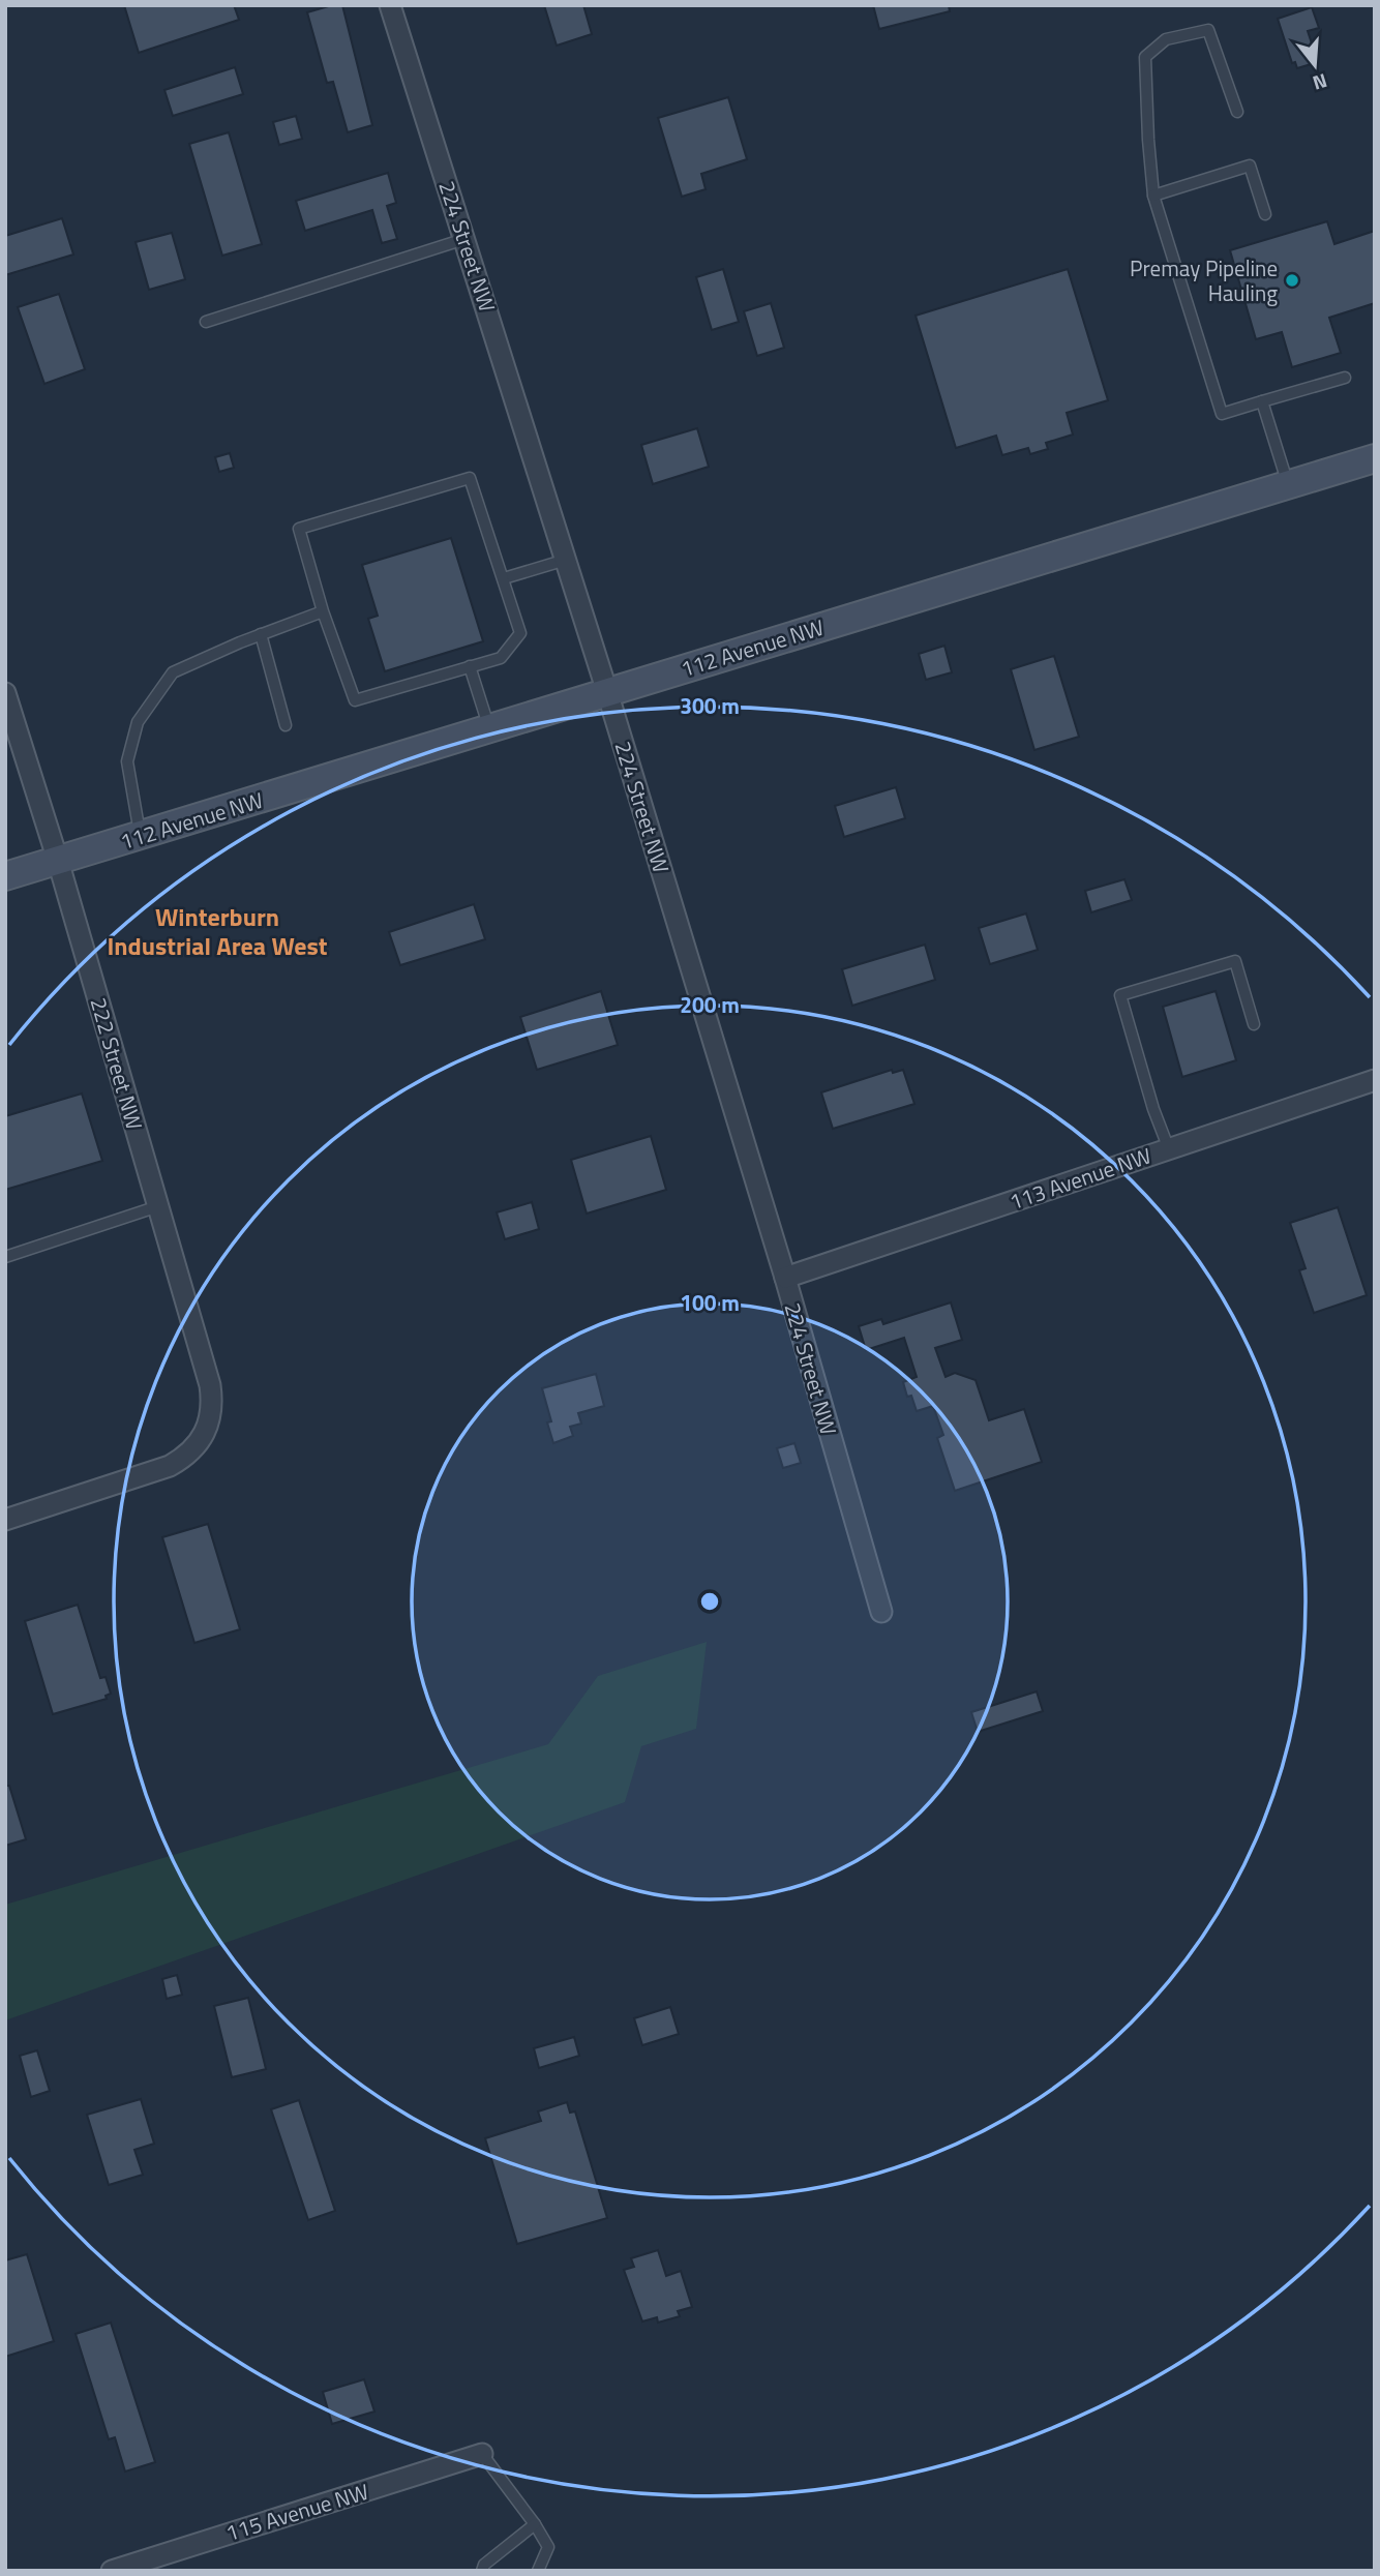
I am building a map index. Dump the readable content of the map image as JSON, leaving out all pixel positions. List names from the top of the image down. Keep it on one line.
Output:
{"streets":{"street":["224 Street NW","112 Avenue NW","222 Street NW","113 Avenue NW","115 Avenue NW"]},"crossings":[["224 Street NW","112 Avenue NW"],["224 Street NW","113 Avenue NW"],["112 Avenue NW","222 Street NW"]],"districts":["Winterburn Industrial Area West"],"places":["Premay Pipeline Hauling"],"north":"bottom","rings":["300 m","200 m","100 m"]}
